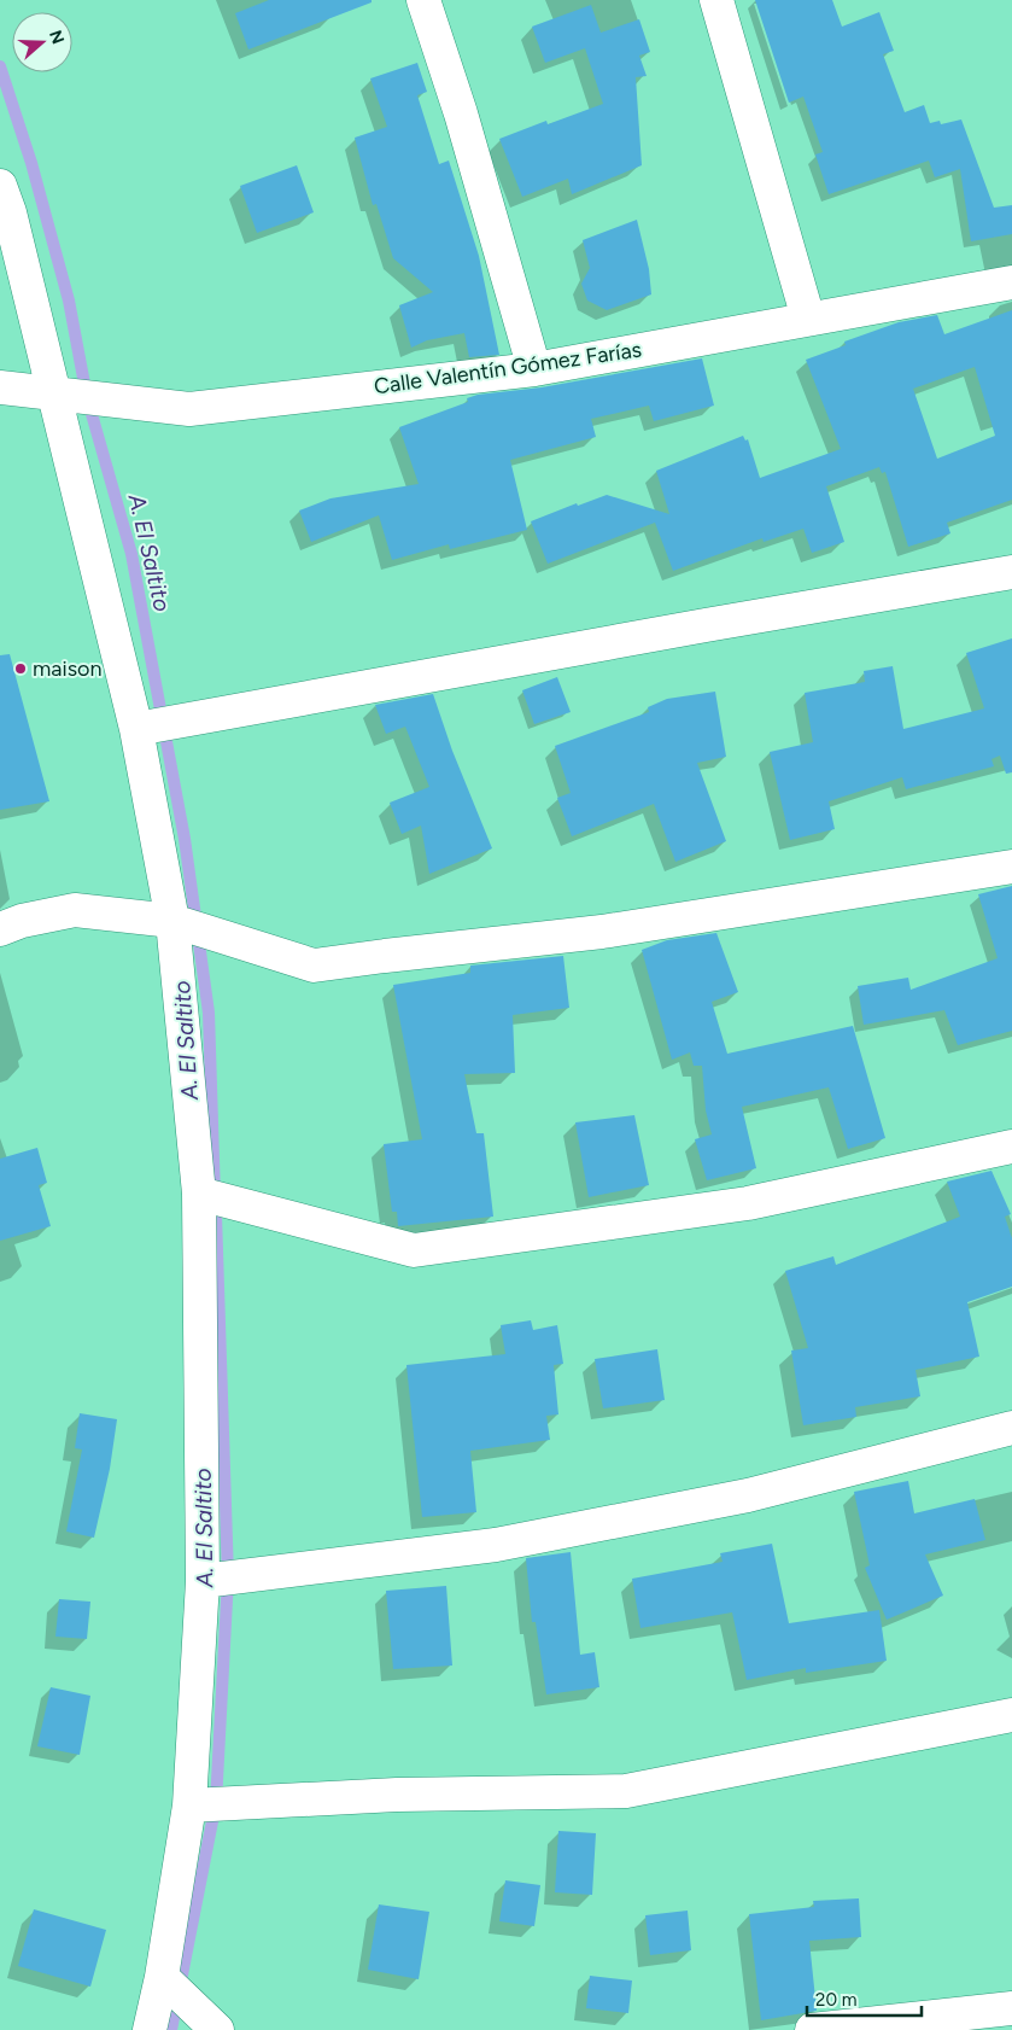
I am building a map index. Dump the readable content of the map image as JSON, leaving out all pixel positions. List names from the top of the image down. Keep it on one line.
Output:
{"streets":{"street":["Calle Valentín Gómez Farías"]},"water":["A. El Saltito"],"places":["maison"],"scale_bar":"20 m","north":"right"}
